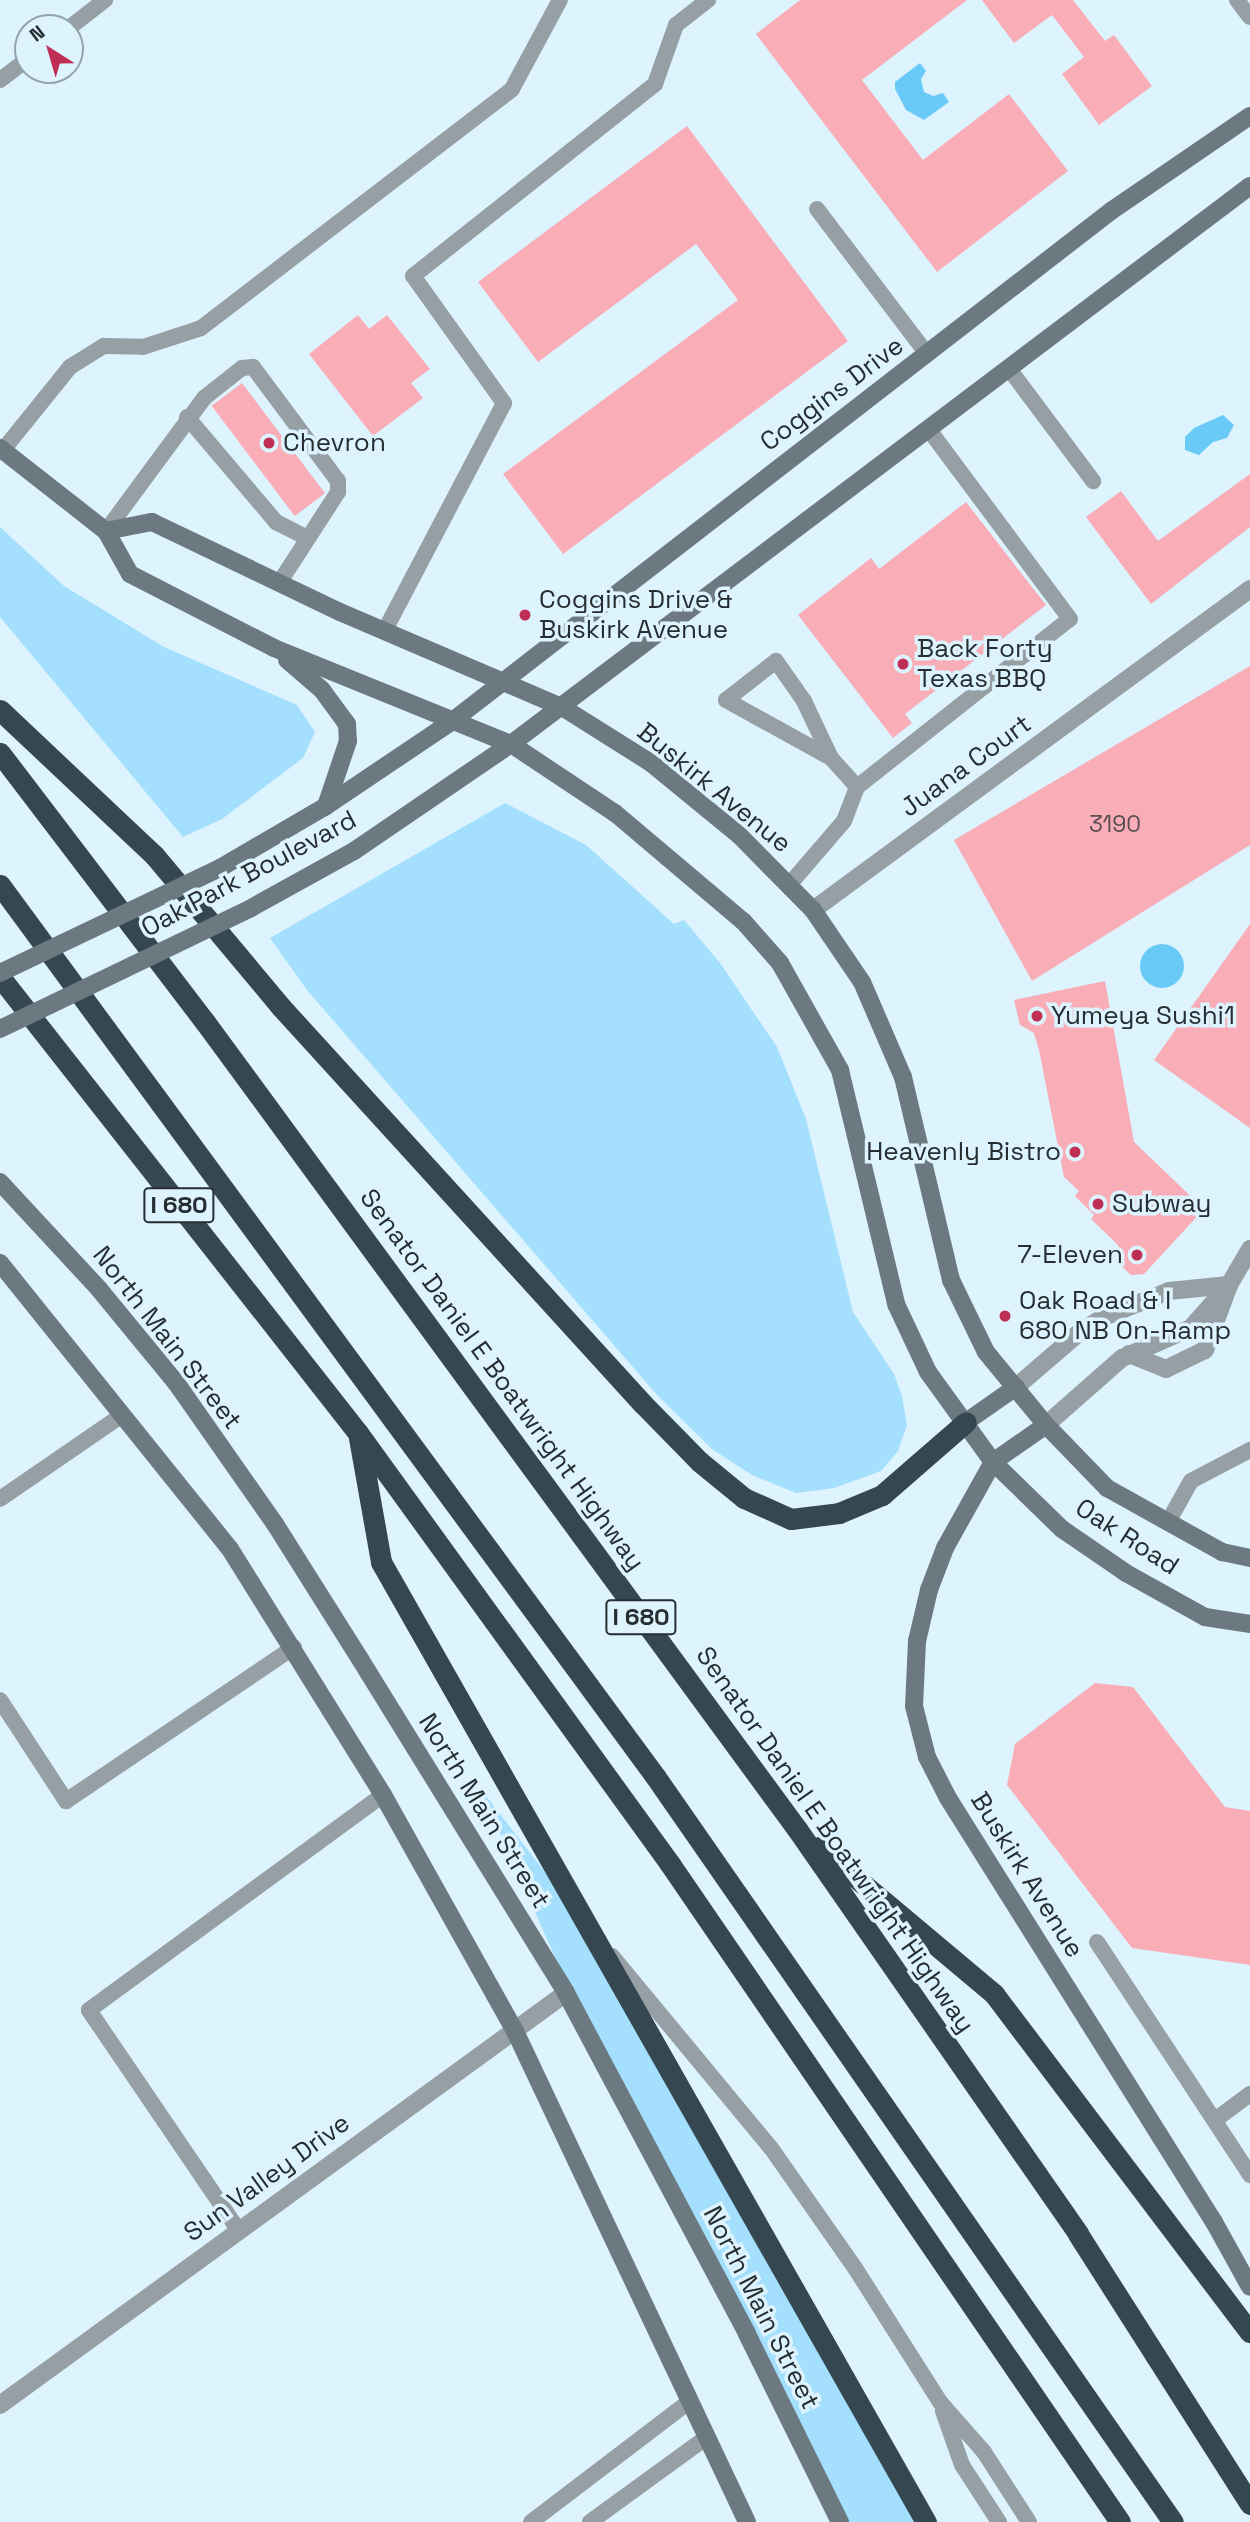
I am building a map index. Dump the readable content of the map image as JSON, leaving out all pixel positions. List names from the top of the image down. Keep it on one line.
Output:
{"streets":{"highway":["I 680","Senator Daniel E Boatwright Highway"],"main road":["Coggins Drive","Buskirk Avenue","Oak Park Boulevard","North Main Street","Oak Road"],"street":["Juana Court","Sun Valley Drive"]},"crossings":[["Coggins Drive","Buskirk Avenue"],["Coggins Drive","Oak Park Boulevard"],["Juana Court","Buskirk Avenue"],["Buskirk Avenue","Oak Road"],["Oak Park Boulevard","I 680"],["North Main Street","Sun Valley Drive"]],"places":["Chevron","Coggins Drive & Buskirk Avenue","Back Forty Texas BBQ","Yumeya Sushi1","Heavenly Bistro","Subway","7-Eleven","Oak Road & I 680 NB On-Ramp"],"house_numbers":["3190"],"north":"top left"}
